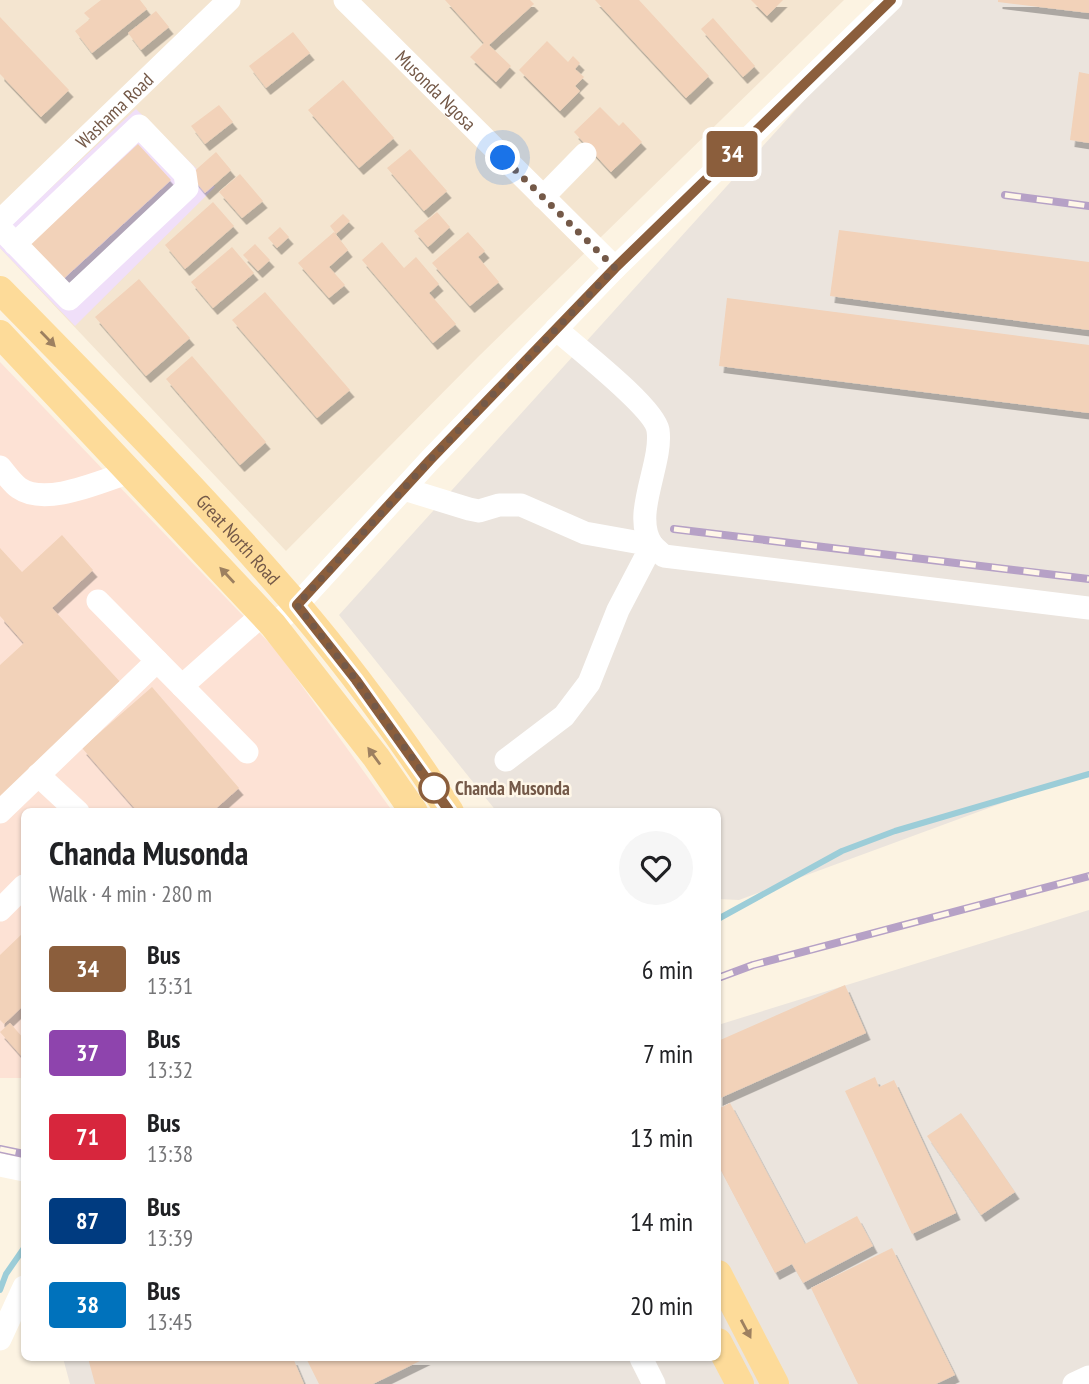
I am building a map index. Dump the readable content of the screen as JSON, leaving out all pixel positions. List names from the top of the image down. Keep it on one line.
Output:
{"streets":{"main road":["Great North Road"],"street":["Musonda Ngosa","Washama Road"]},"places":["Chanda Musonda"],"lines":["bus line 34"],"page":{"on_map":"34","heading":["Chanda Musonda","Walk · 4 min · 280 m"],"list":[{"mark":"34","name":"Bus","note":"13:31","value":"6 min"},{"mark":"37","name":"Bus","note":"13:32","value":"7 min"},{"mark":"71","name":"Bus","note":"13:38","value":"13 min"},{"mark":"87","name":"Bus","note":"13:39","value":"14 min"},{"mark":"38","name":"Bus","note":"13:45","value":"20 min"}]}}
